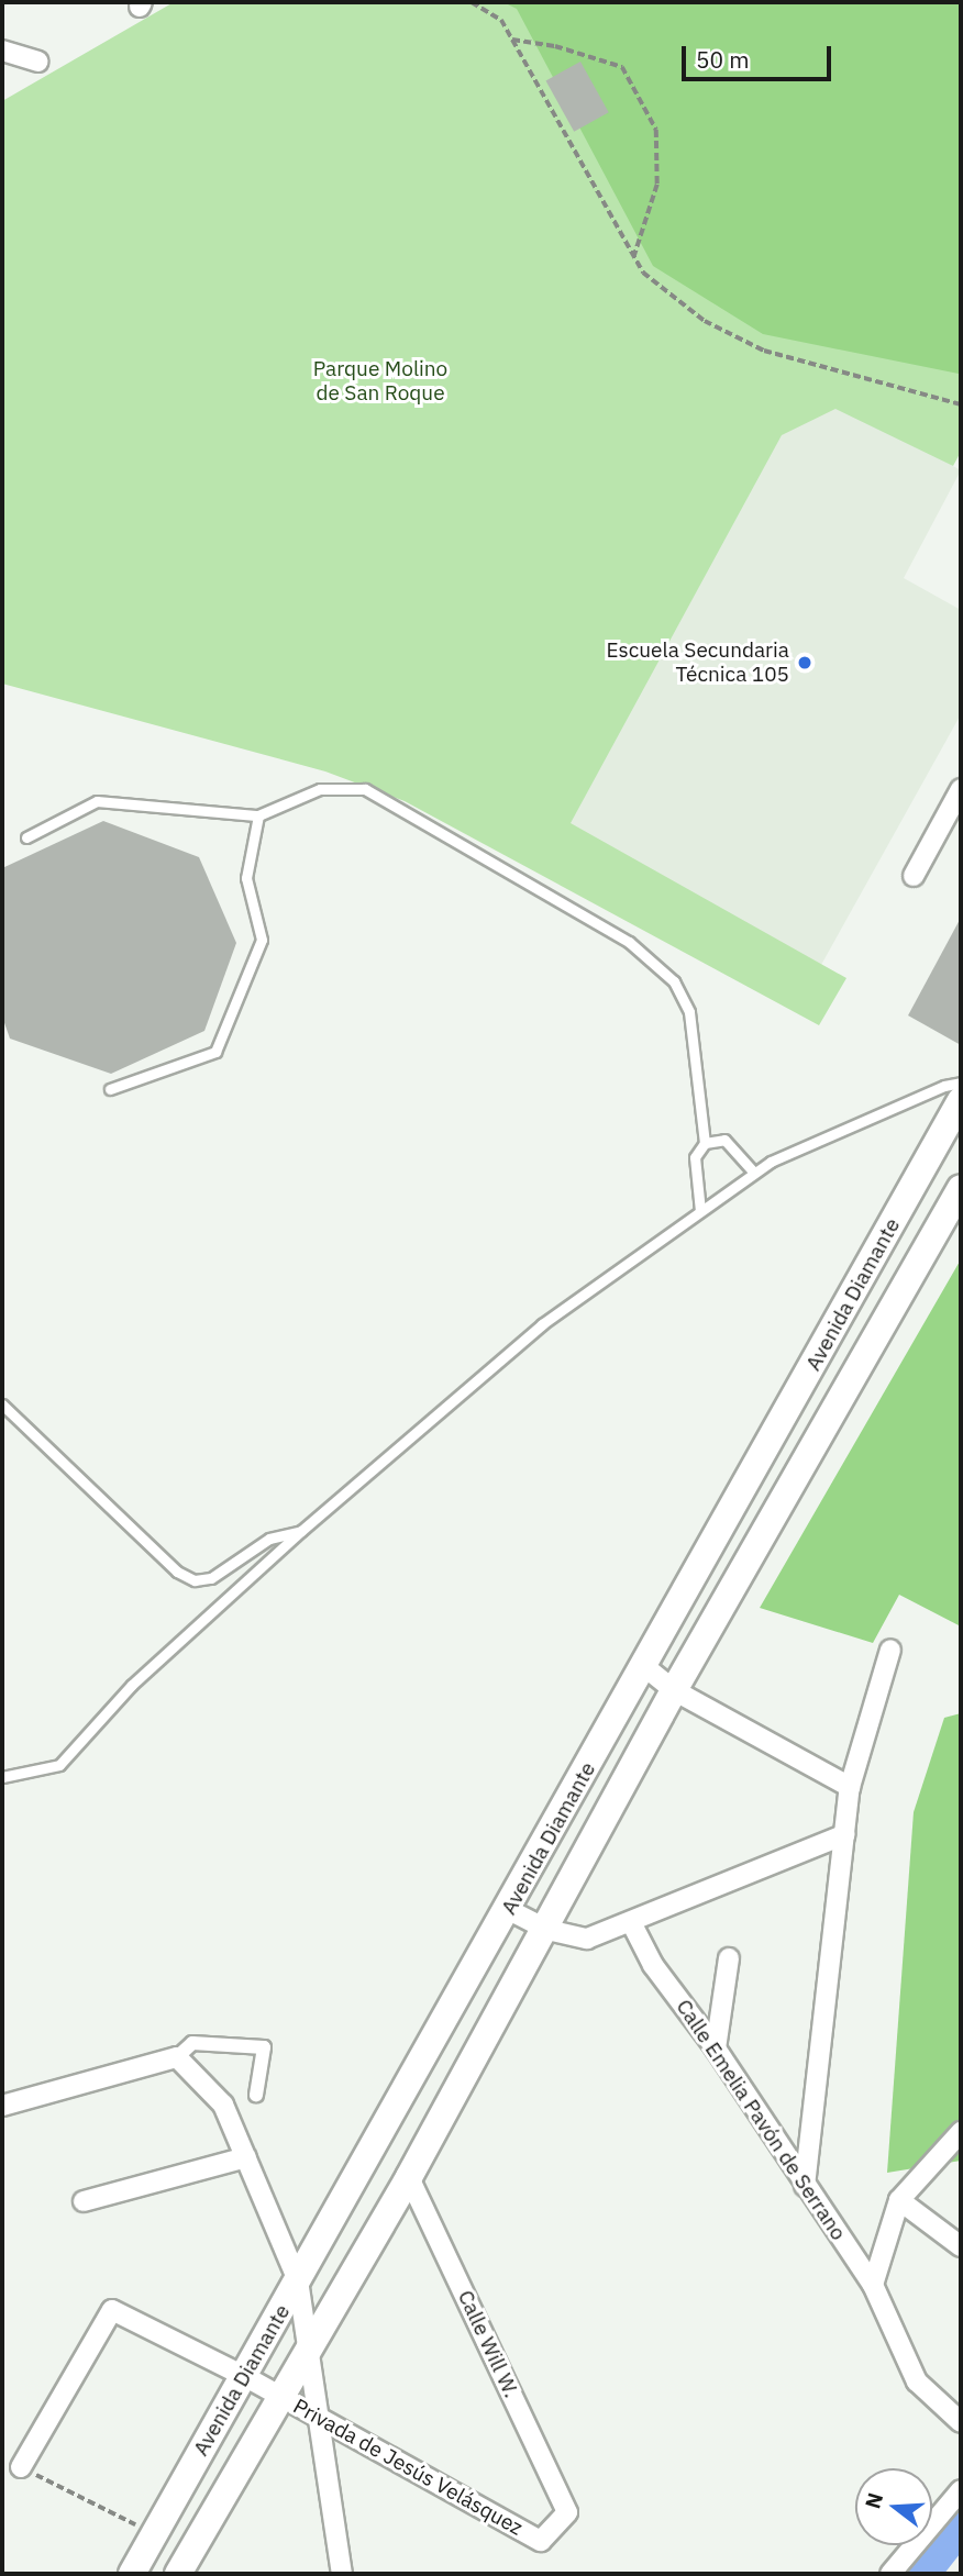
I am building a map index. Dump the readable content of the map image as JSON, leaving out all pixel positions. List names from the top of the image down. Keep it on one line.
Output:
{"streets":{"main road":["Avenida Diamante"],"street":["Calle Emelia Pavón de Serrano","Calle Will W.","Privada de Jesús Velásquez"]},"crossings":[["Avenida Diamante","Calle Will W."],["Avenida Diamante","Privada de Jesús Velásquez"],["Calle Will W.","Privada de Jesús Velásquez"]],"parks":["Parque Molino de San Roque"],"places":["Escuela Secundaria Técnica 105"],"scale_bar":"50 m","north":"left"}
